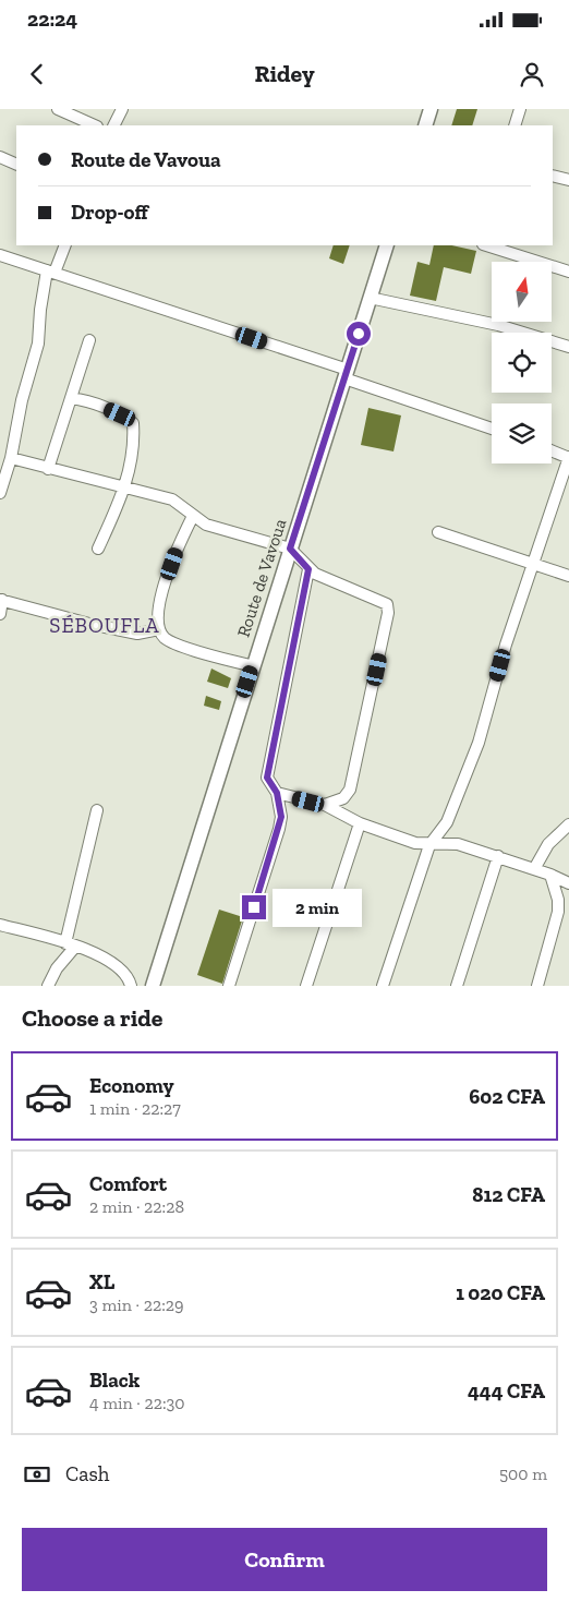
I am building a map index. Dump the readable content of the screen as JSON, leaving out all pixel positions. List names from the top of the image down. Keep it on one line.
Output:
{"streets":{"main road":["Route de Vavoua"]},"districts":["SÉBOUFLA"],"north":"top","page":{"status":"22:24","header":"Ridey","banner":["Route de Vavoua","Drop-off"],"bubble":"2 min","heading":"Choose a ride","list":[{"name":"Economy","note":"1 min · 22:27","value":"602 CFA"},{"name":"Comfort","note":"2 min · 22:28","value":"812 CFA"},{"name":"XL","note":"3 min · 22:29","value":"1 020 CFA"},{"name":"Black","note":"4 min · 22:30","value":"444 CFA"}],"pay":["Cash","500 m"],"buttons":"Confirm"}}
